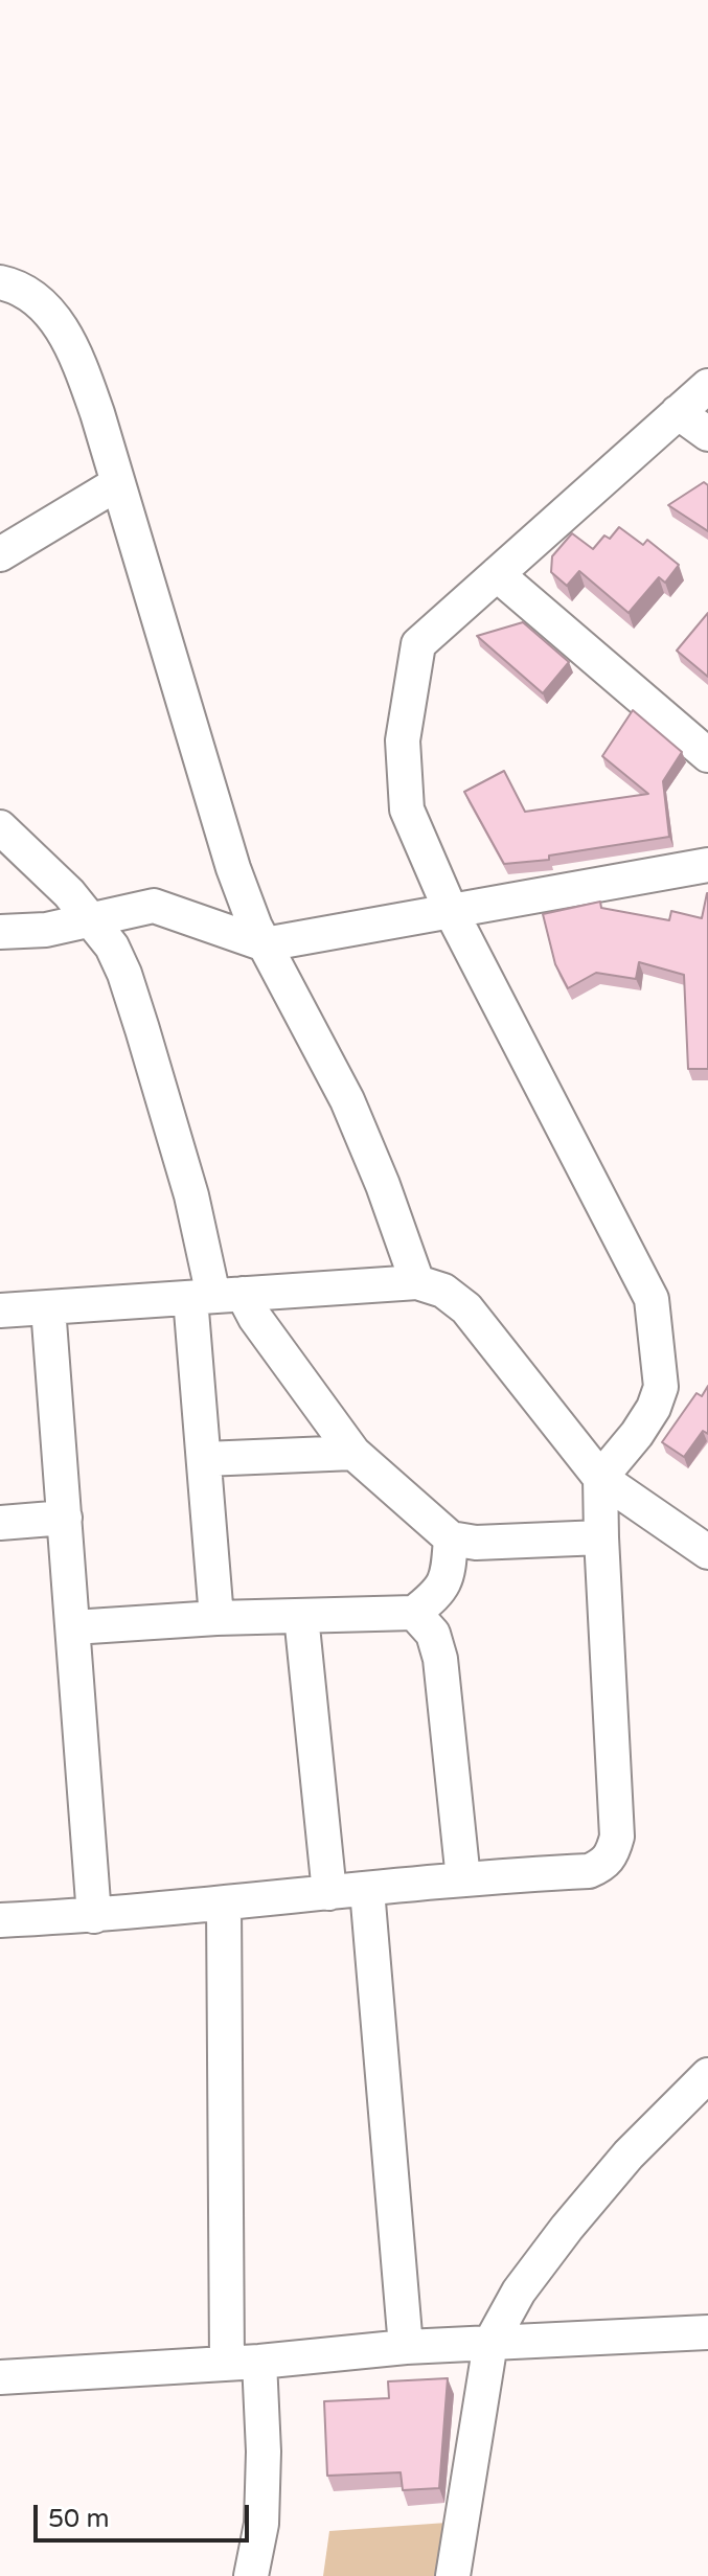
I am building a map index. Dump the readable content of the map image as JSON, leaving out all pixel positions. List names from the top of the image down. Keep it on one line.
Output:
{"scale_bar":"50 m"}
